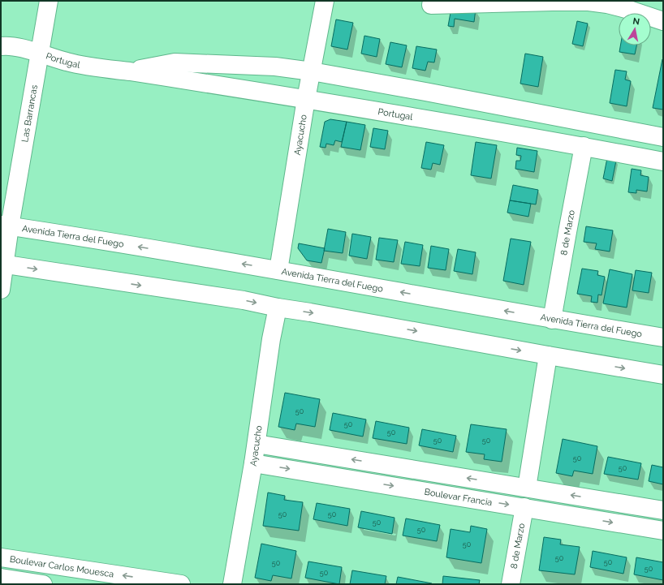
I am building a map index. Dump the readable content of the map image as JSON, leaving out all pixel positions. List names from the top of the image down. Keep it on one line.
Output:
{"streets":{"street":["Portugal","Las Barrancas","Ayacucho","8 de Marzo","Avenida Tierra del Fuego","Boulevar Francia","Boulevar Carlos Mouesca"]},"crossings":[["Portugal","Las Barrancas"],["Portugal","Ayacucho"],["Portugal","8 de Marzo"],["Las Barrancas","Avenida Tierra del Fuego"],["Ayacucho","Avenida Tierra del Fuego"],["Ayacucho","Boulevar Francia"],["8 de Marzo","Avenida Tierra del Fuego"],["8 de Marzo","Boulevar Francia"]],"one_way":["Boulevar Carlos Mouesca"],"house_numbers":["50","50","50","50","50","50","50","50","50","50","50","50","50","50","50","50","50"],"north":"top"}
